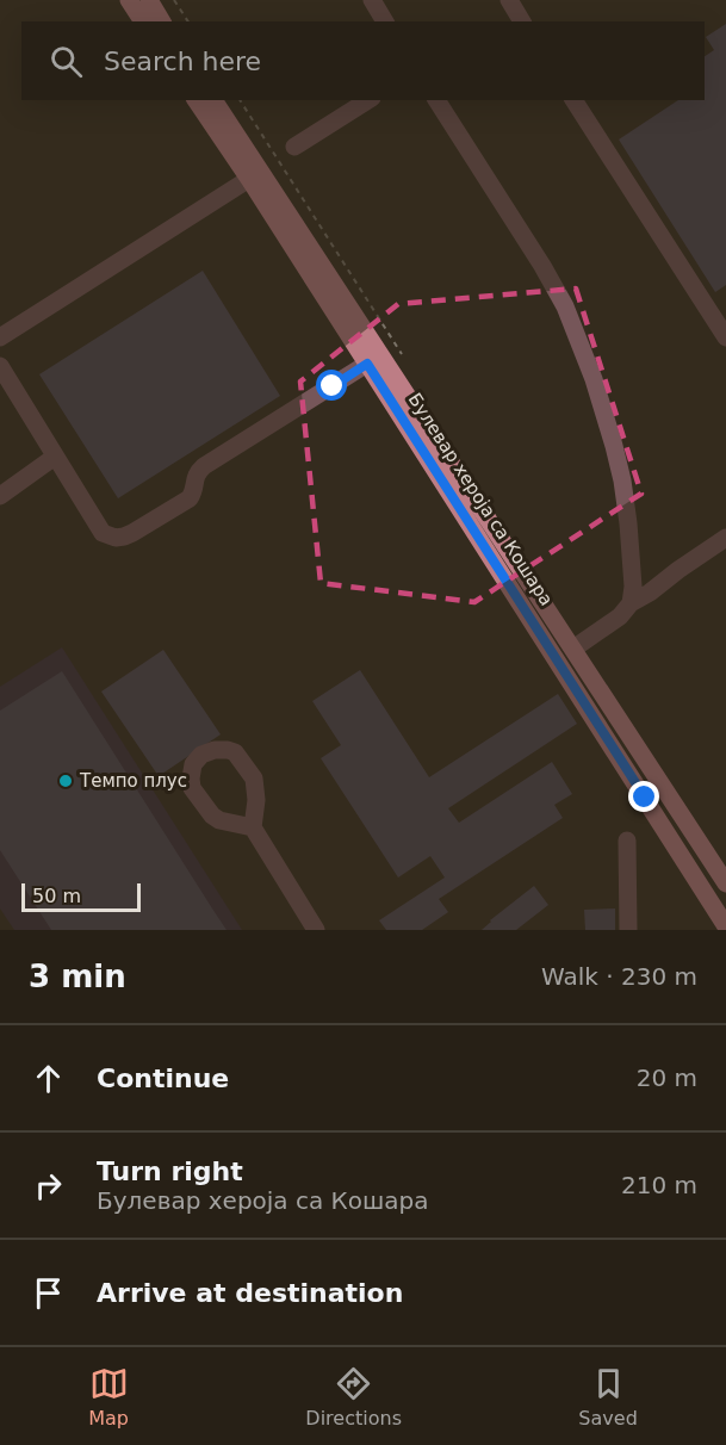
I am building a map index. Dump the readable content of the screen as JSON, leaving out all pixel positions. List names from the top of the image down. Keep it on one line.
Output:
{"streets":{"main road":["Булевар хероја са Кошара"]},"places":["Темпо плус"],"scale_bar":"50 m","page":{"search":"Search here","scale":"50 m","heading":["3 min","Walk · 230 m"],"list":[["Continue","20 m"],["Turn right","Булевар хероја са Кошара","210 m"],"Arrive at destination"],"nav":["Map","Directions","Saved"]}}
